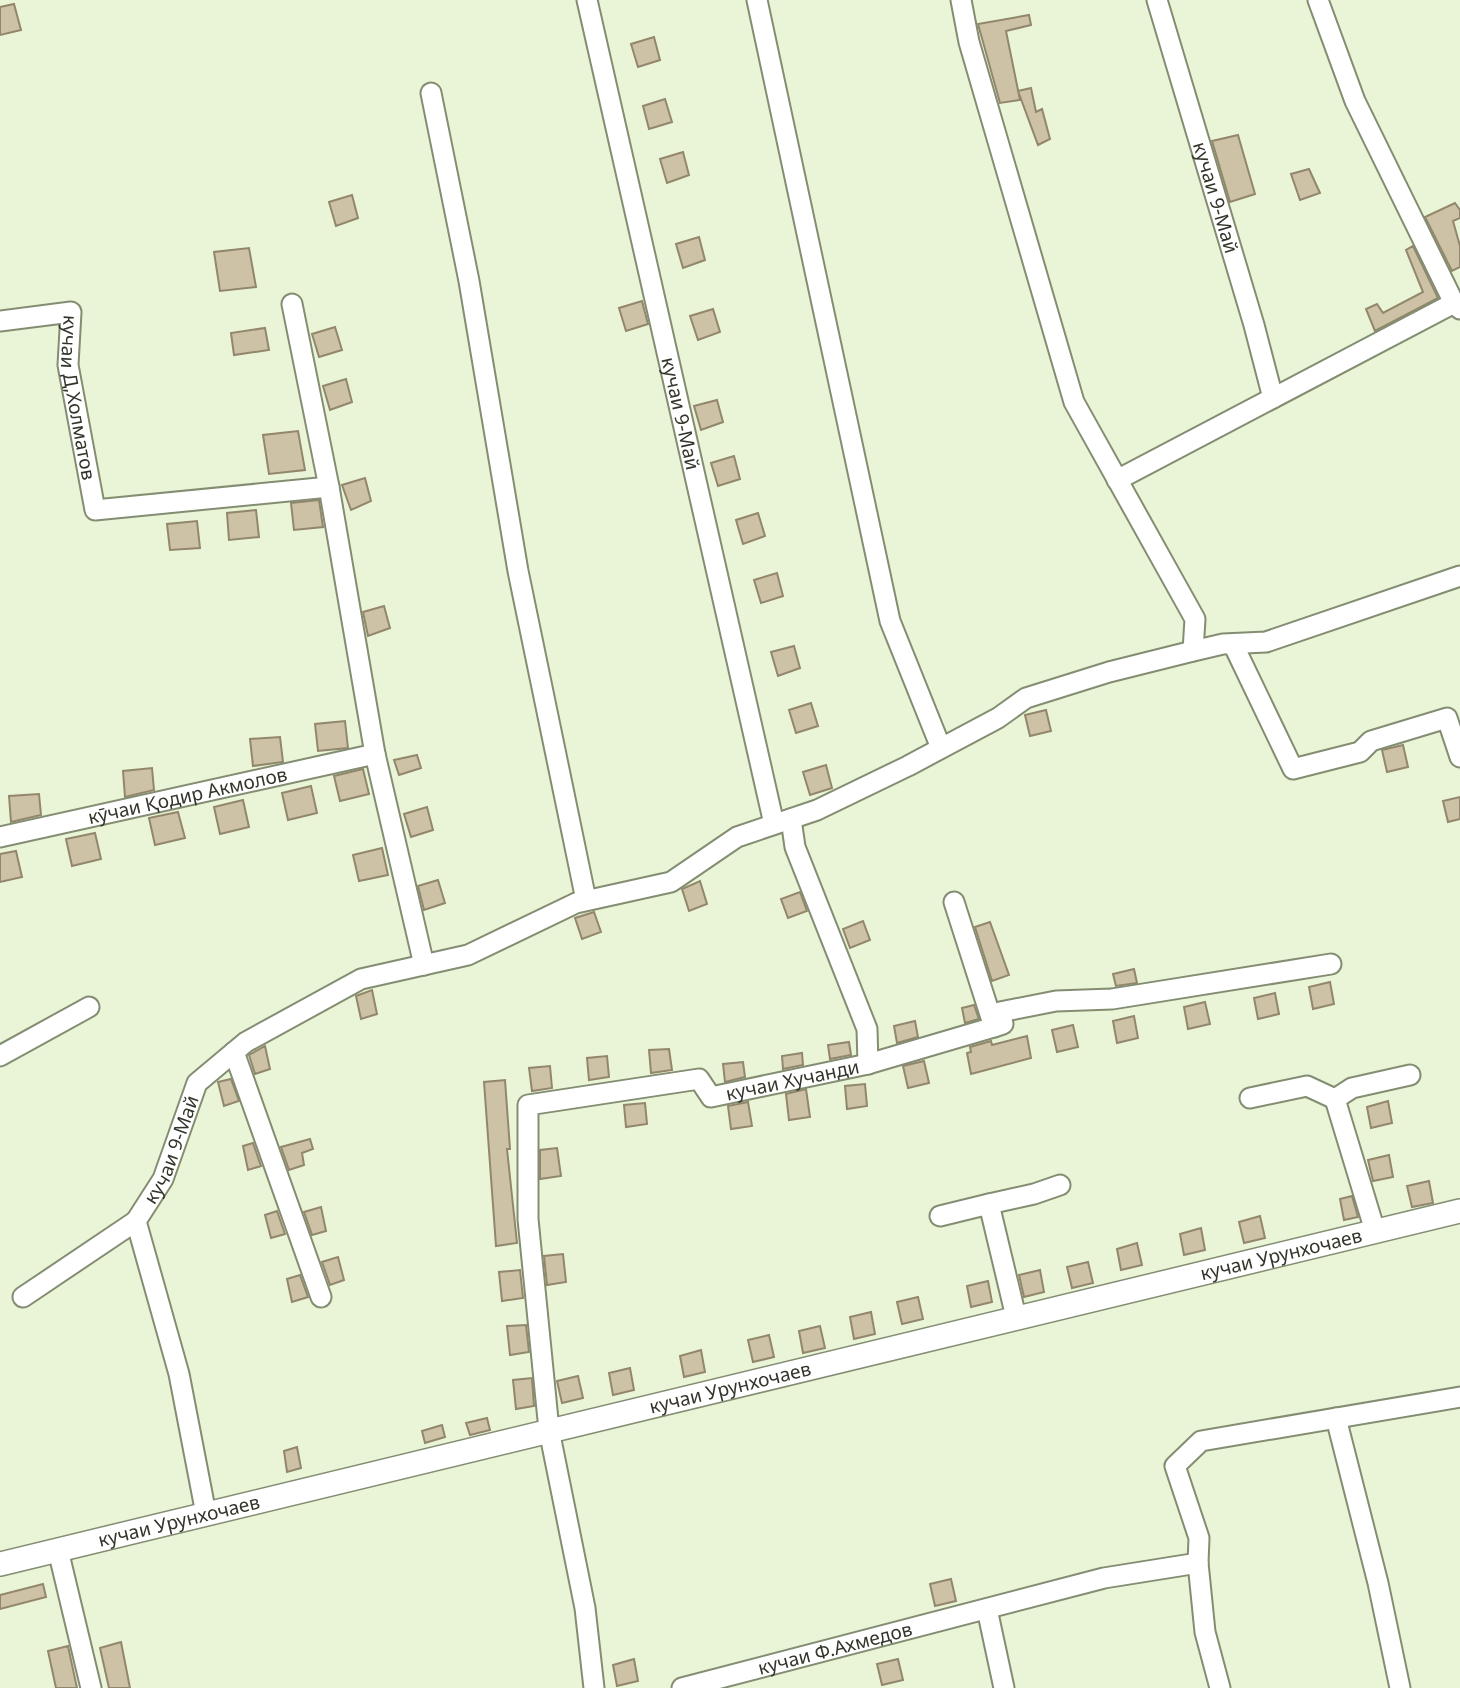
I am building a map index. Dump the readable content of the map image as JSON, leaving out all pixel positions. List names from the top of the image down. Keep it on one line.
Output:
{"streets":{"street":["кучаи 9-Май","кучаи Д,Холматов","кӯчаи Қодир Акмолов","кучаи Хучанди","кучаи Урунхочаев","кучаи Ф.Ахмедов"]},"crossings":[["кучаи 9-Май","кучаи Урунхочаев"],["кучаи Хучанди","кучаи Урунхочаев"]]}
